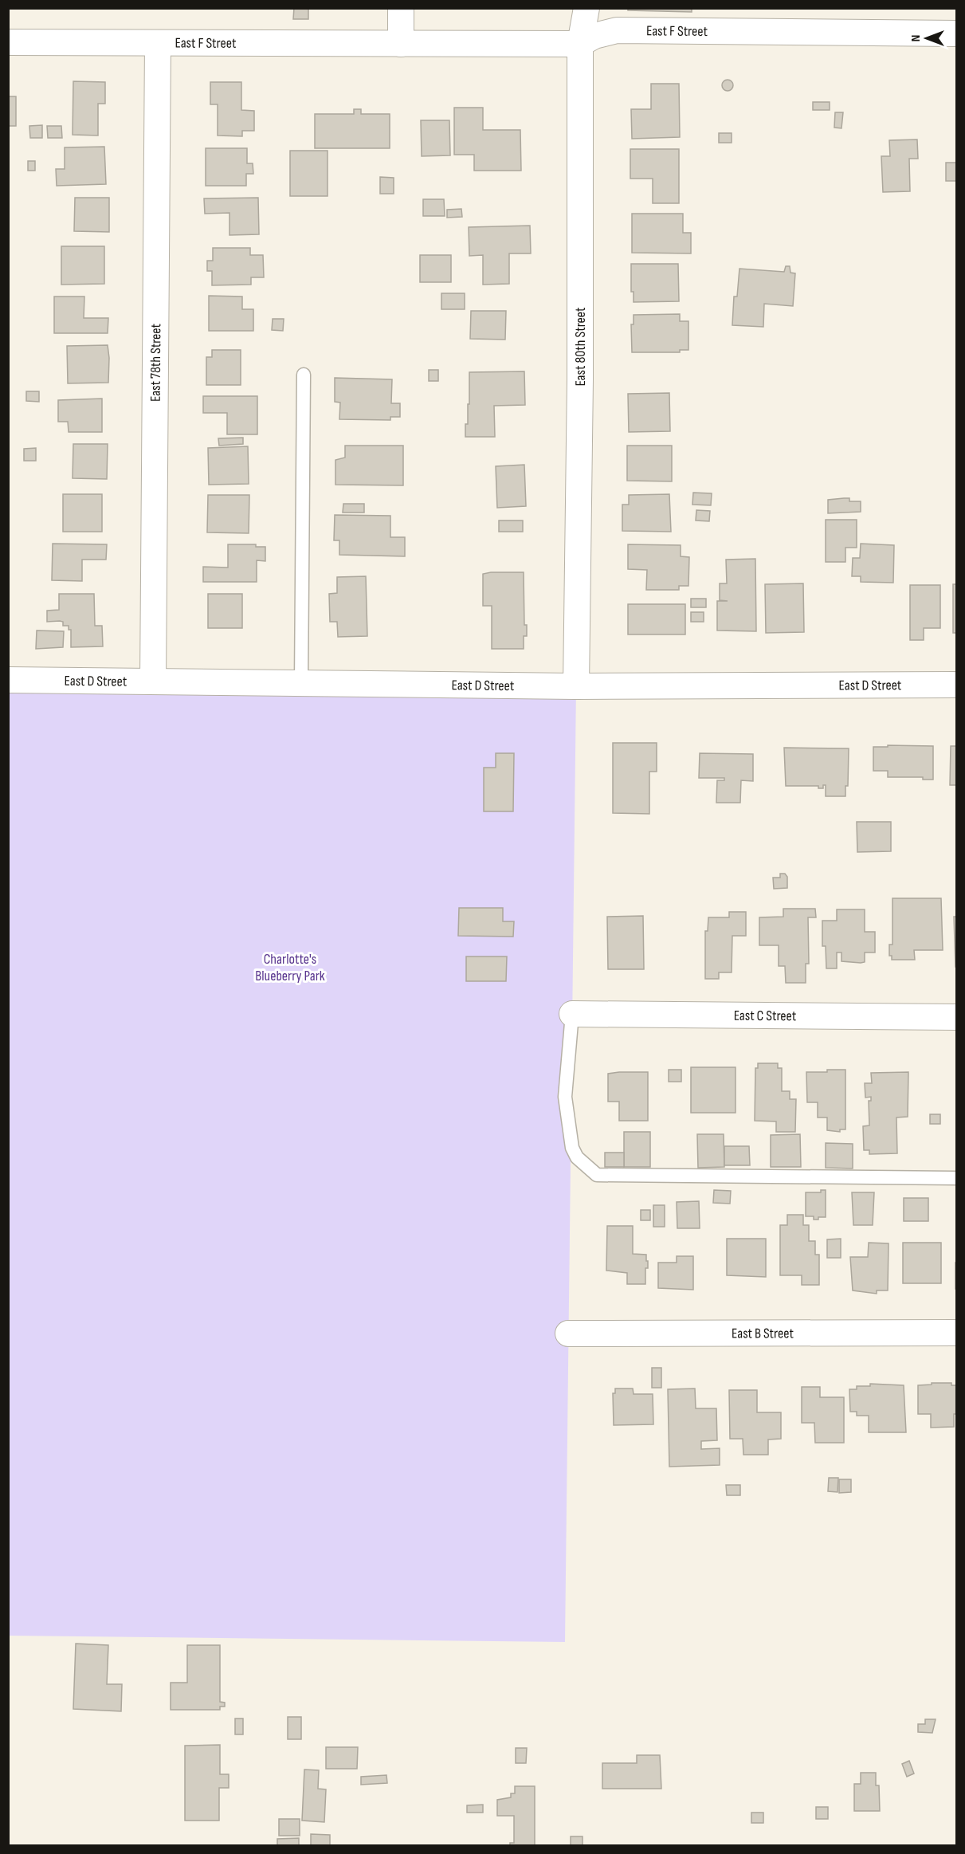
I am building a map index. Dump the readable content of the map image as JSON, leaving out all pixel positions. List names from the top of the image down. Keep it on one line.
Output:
{"streets":{"street":["East F Street","East 80th Street","East 78th Street","East D Street","East C Street","East B Street"]},"crossings":[["East F Street","East 80th Street"],["East F Street","East 78th Street"],["East 80th Street","East D Street"],["East 78th Street","East D Street"]],"parks":["Charlotte's Blueberry Park"],"north":"left"}
